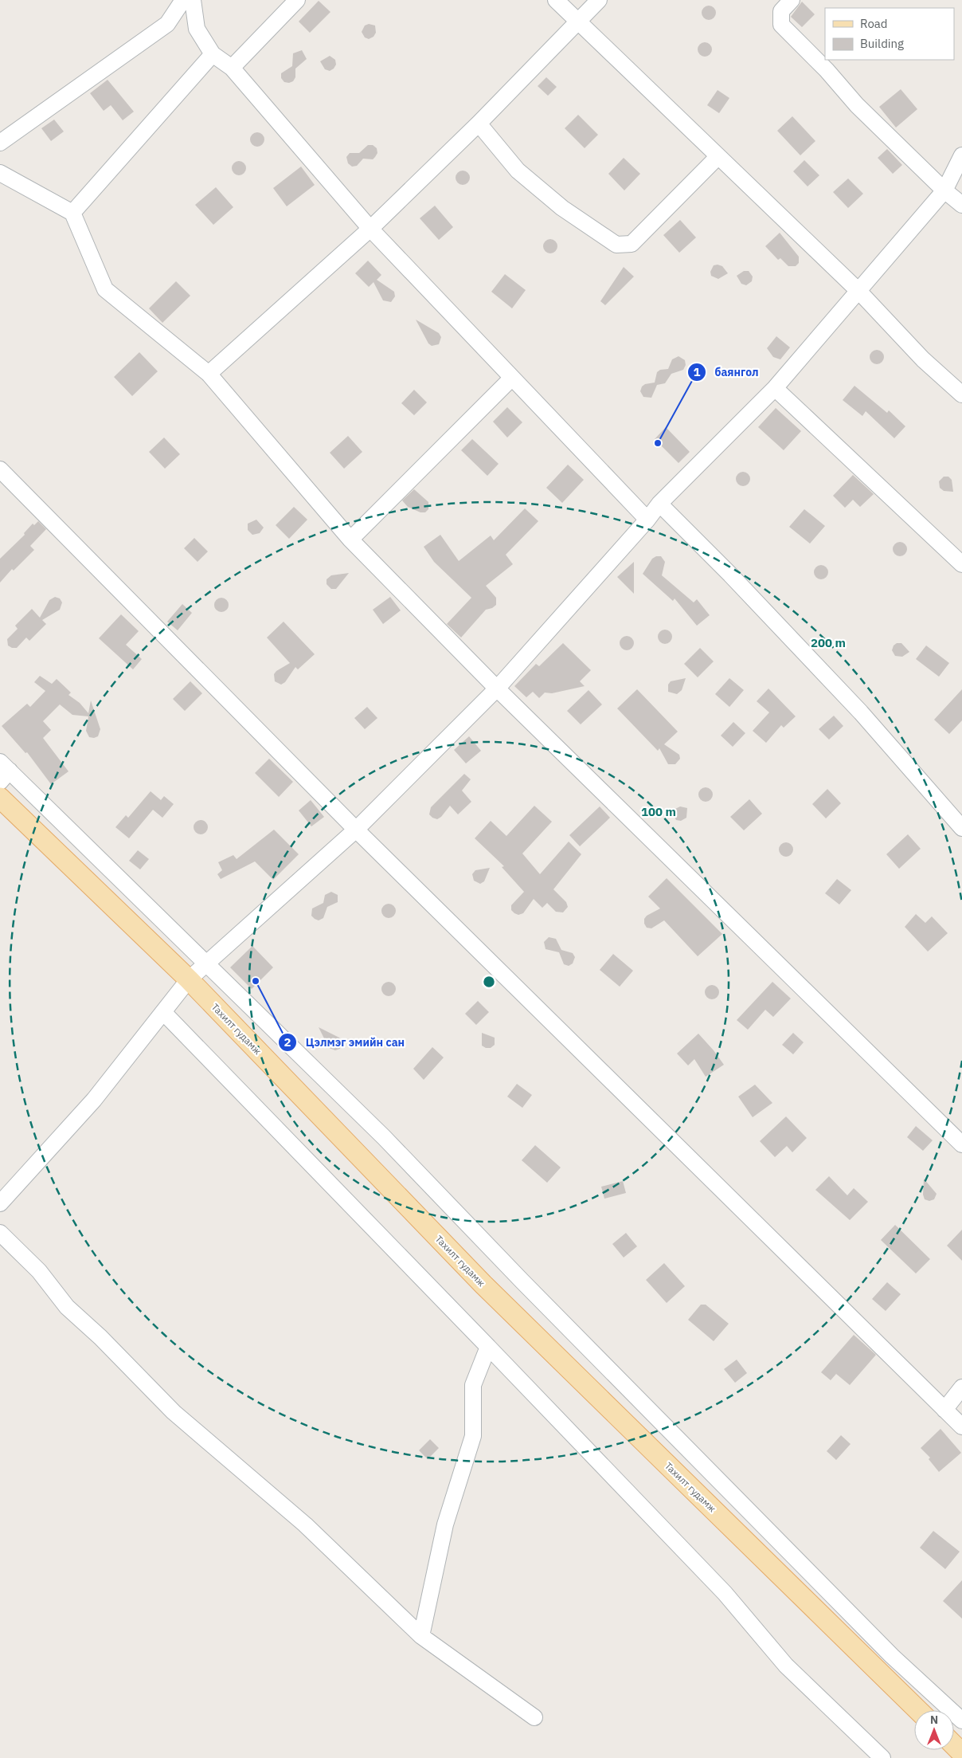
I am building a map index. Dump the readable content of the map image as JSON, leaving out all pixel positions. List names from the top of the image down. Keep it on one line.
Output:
{"streets":{"main road":["Тахилт гудамж"]},"places":["баянгол","Цэлмэг эмийн сан"],"legend":["Road","Building"],"north":"top","rings":["200 m","100 m"]}
